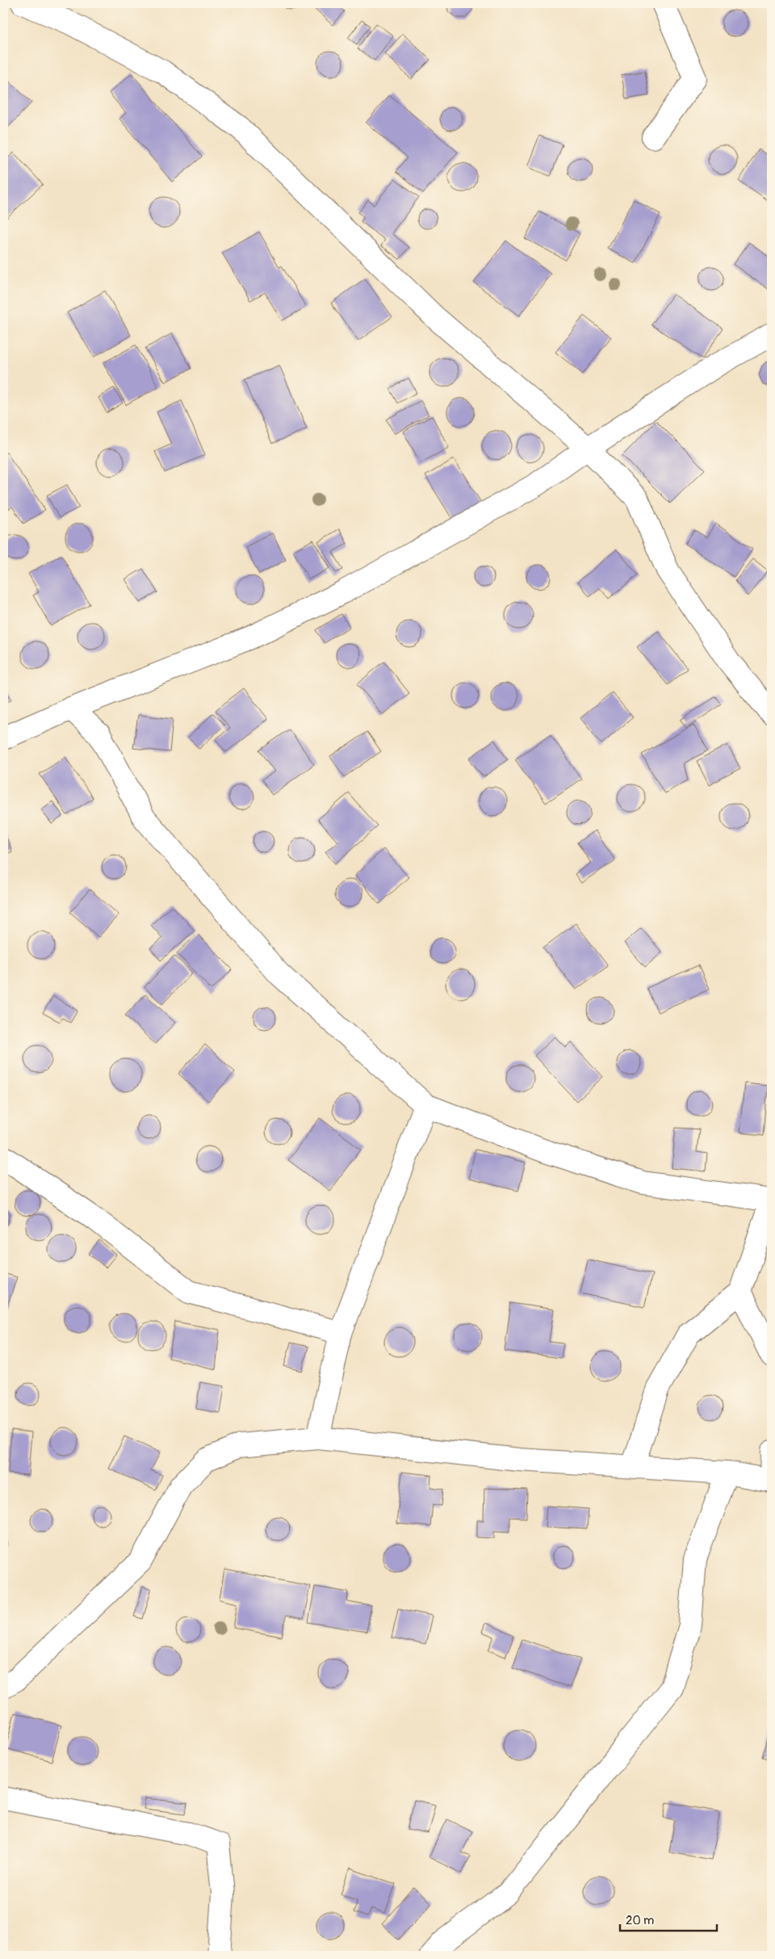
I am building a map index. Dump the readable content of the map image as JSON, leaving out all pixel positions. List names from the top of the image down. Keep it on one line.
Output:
{"scale_bar":"20 m"}
